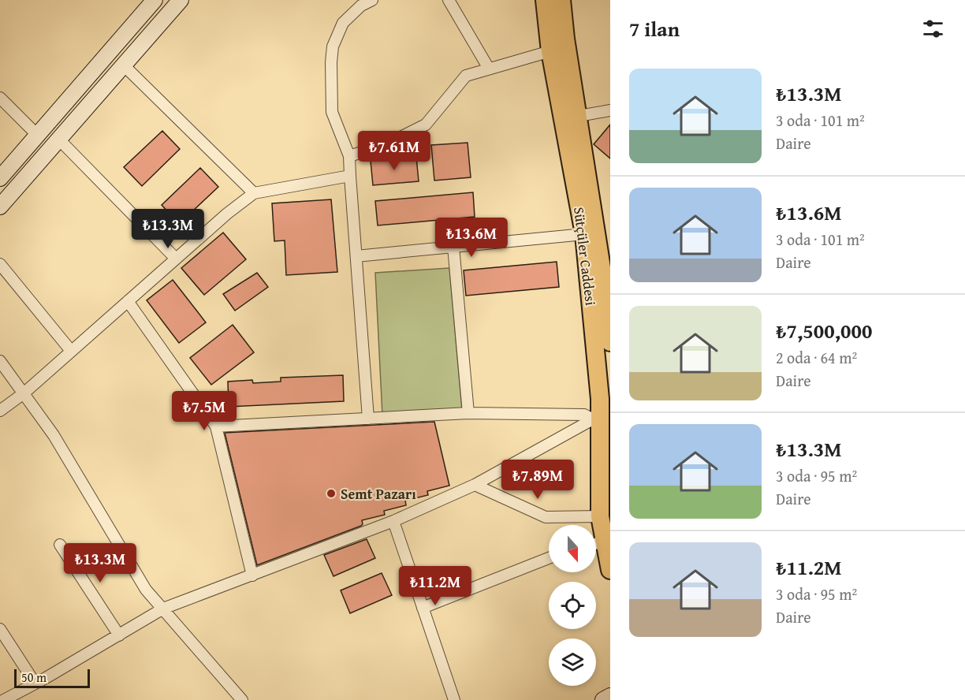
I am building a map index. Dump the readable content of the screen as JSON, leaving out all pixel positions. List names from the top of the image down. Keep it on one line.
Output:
{"streets":{"main road":["Sütçüler Caddesi"]},"places":["Semt Pazarı"],"scale_bar":"50 m","north":"bottom","page":{"heading":"7 ilan","list":[{"name":"₺13.3M","note":"3 oda · 101 m² · Daire"},{"name":"₺13.6M","note":"3 oda · 101 m² · Daire"},{"name":"₺7,500,000","note":"2 oda · 64 m² · Daire"},{"name":"₺13.3M","note":"3 oda · 95 m² · Daire"},{"name":"₺11.2M","note":"3 oda · 95 m² · Daire"}],"price":["₺7.61M","₺13.3M","₺13.6M","₺7.5M","₺7.89M","₺13.3M","₺11.2M"],"scale":"50 m"}}
